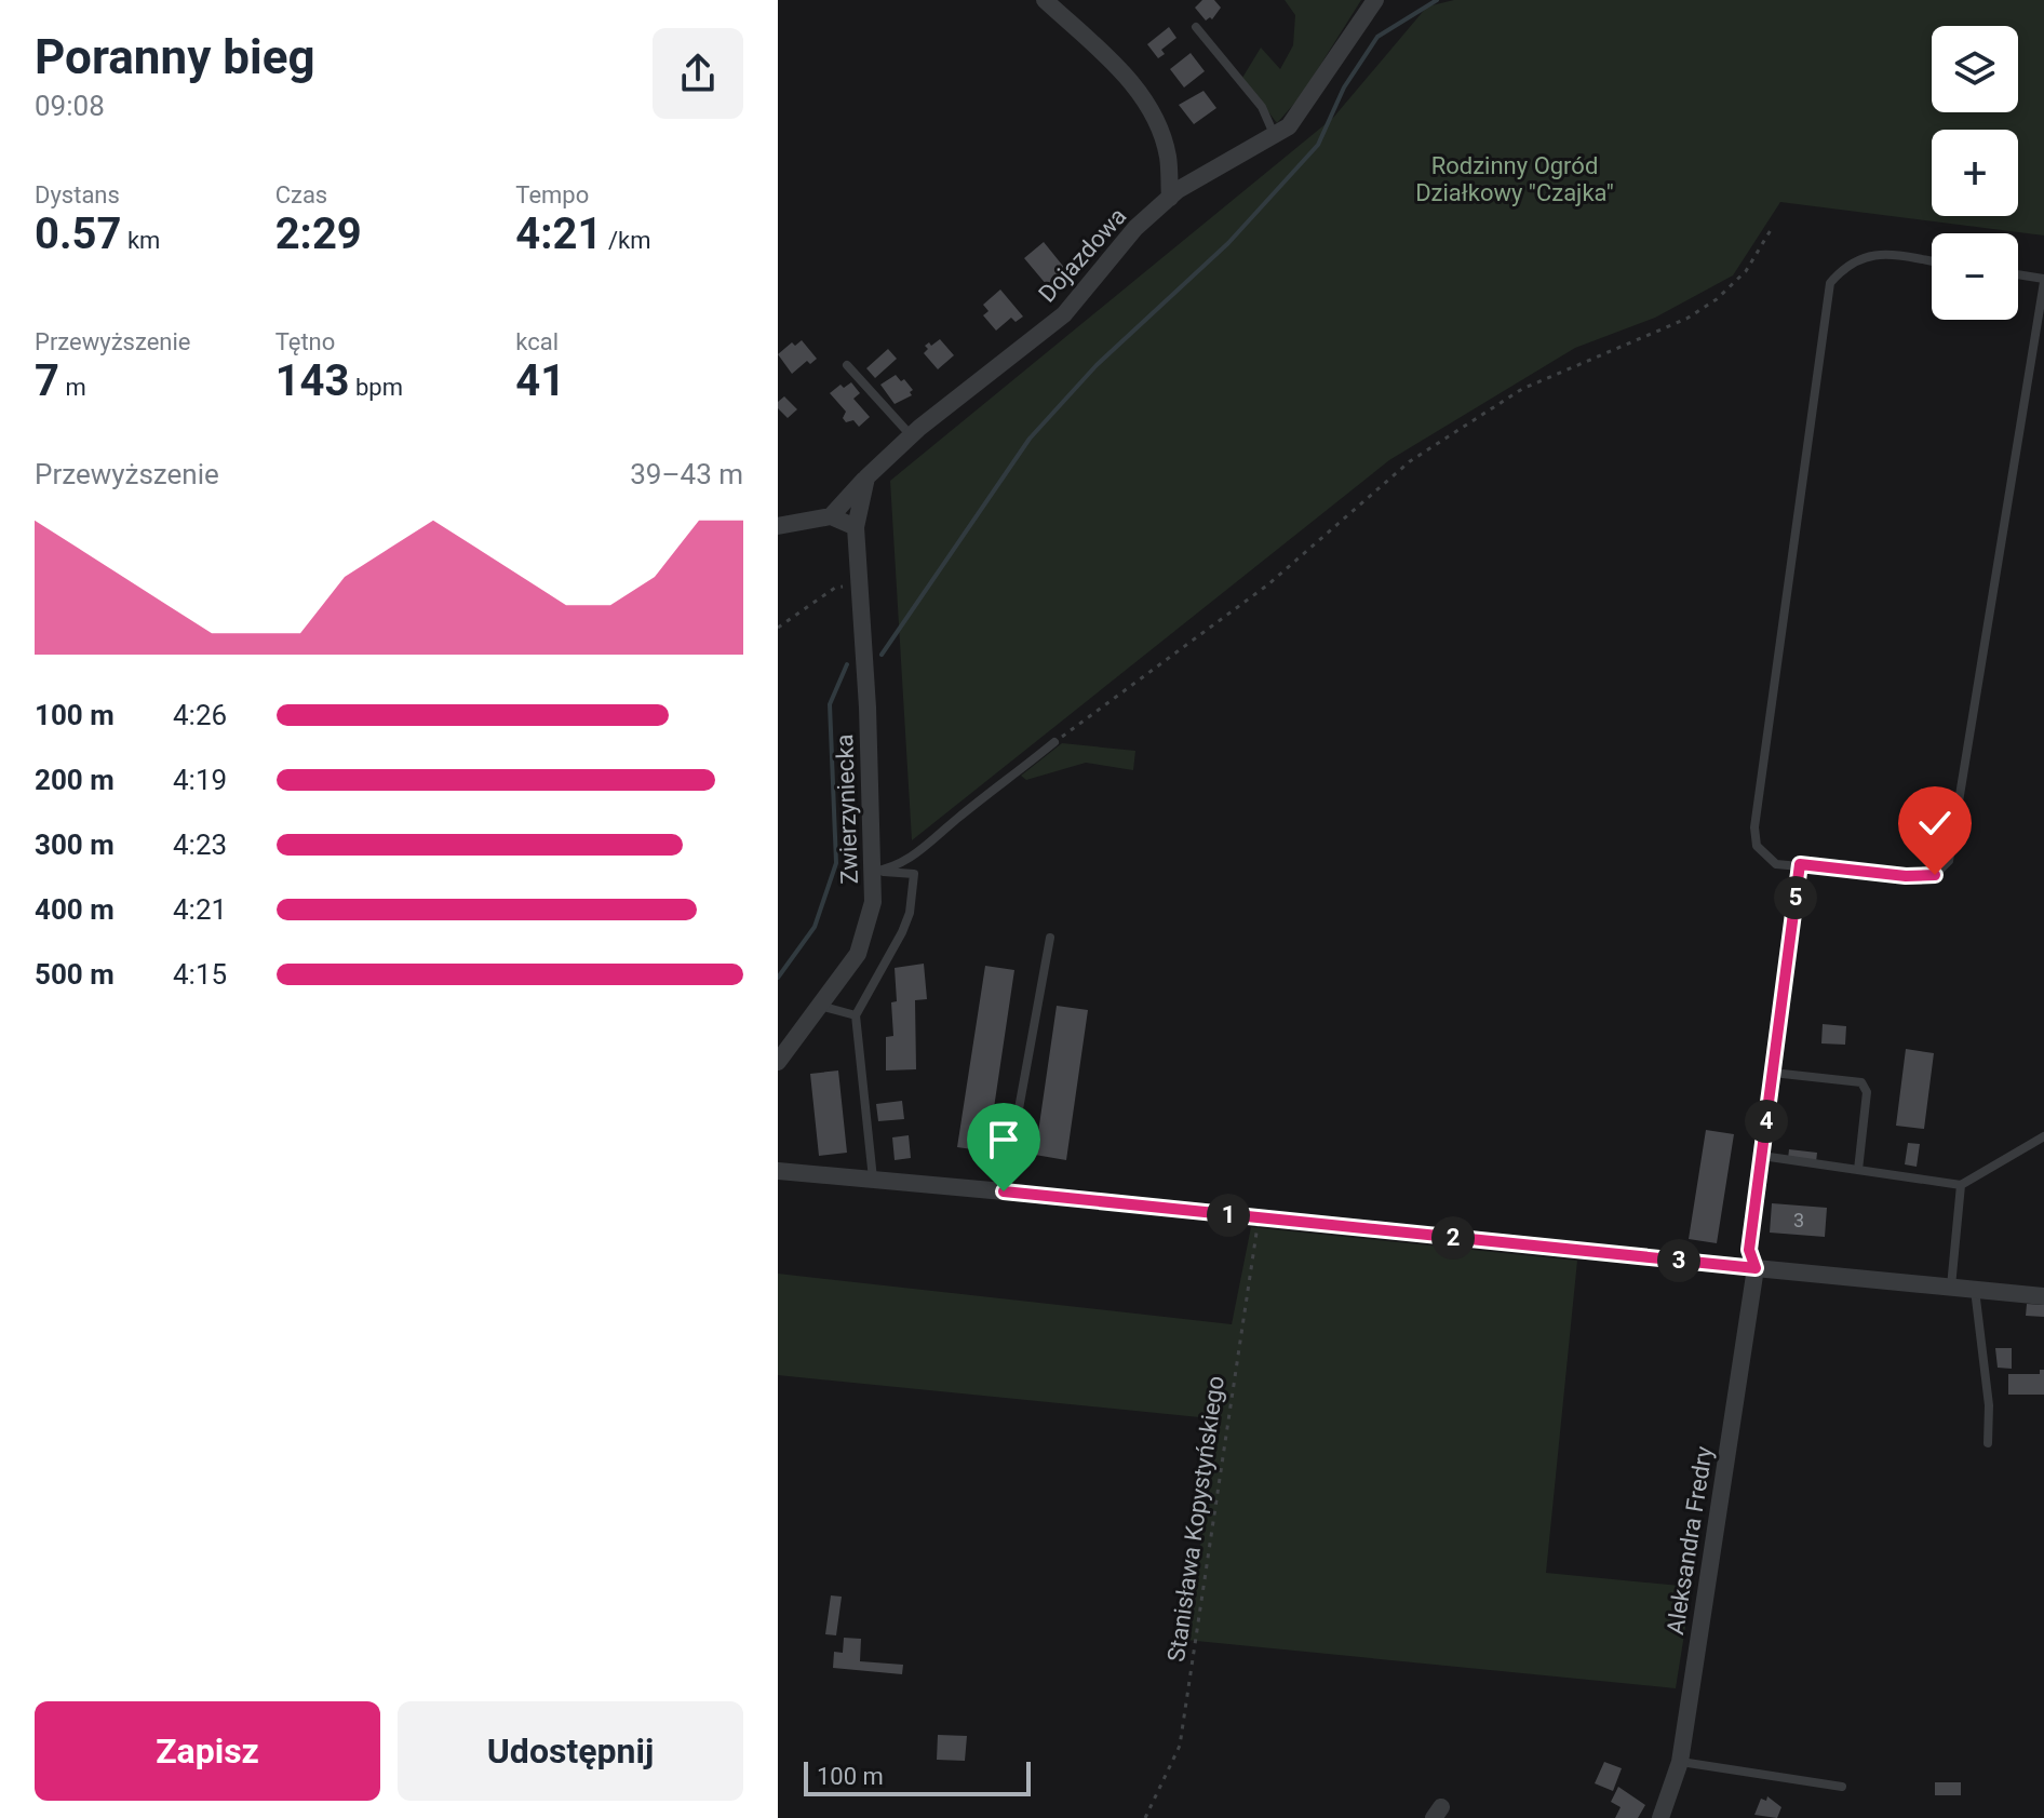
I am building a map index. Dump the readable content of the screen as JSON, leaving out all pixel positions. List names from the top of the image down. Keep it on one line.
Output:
{"streets":{"street":["Dojazdowa","Zwierzyniecka","Aleksandra Fredry"],"path":["Stanisława Kopystyńskiego"]},"parks":["Rodzinny Ogród Działkowy \"Czajka\""],"house_numbers":["3"],"scale_bar":"100 m","page":{"heading":["Poranny bieg","09:08"],"map_buttons":["+","−"],"stats":[["Dystans","0.57 km"],["Czas","2:29"],["Tempo","4:21 /km"],["Przewyższenie","7 m"],["Tętno","143 bpm"],["kcal","41"]],"chart":["Przewyższenie","39–43 m"],"list":[{"name":"100 m","note":"4:26"},{"name":"200 m","note":"4:19"},{"name":"300 m","note":"4:23"},{"name":"400 m","note":"4:21"},{"name":"500 m","note":"4:15"}],"pins":["5","4","1","2","3"],"buttons":["Zapisz","Udostępnij"],"scale":"100 m"}}
